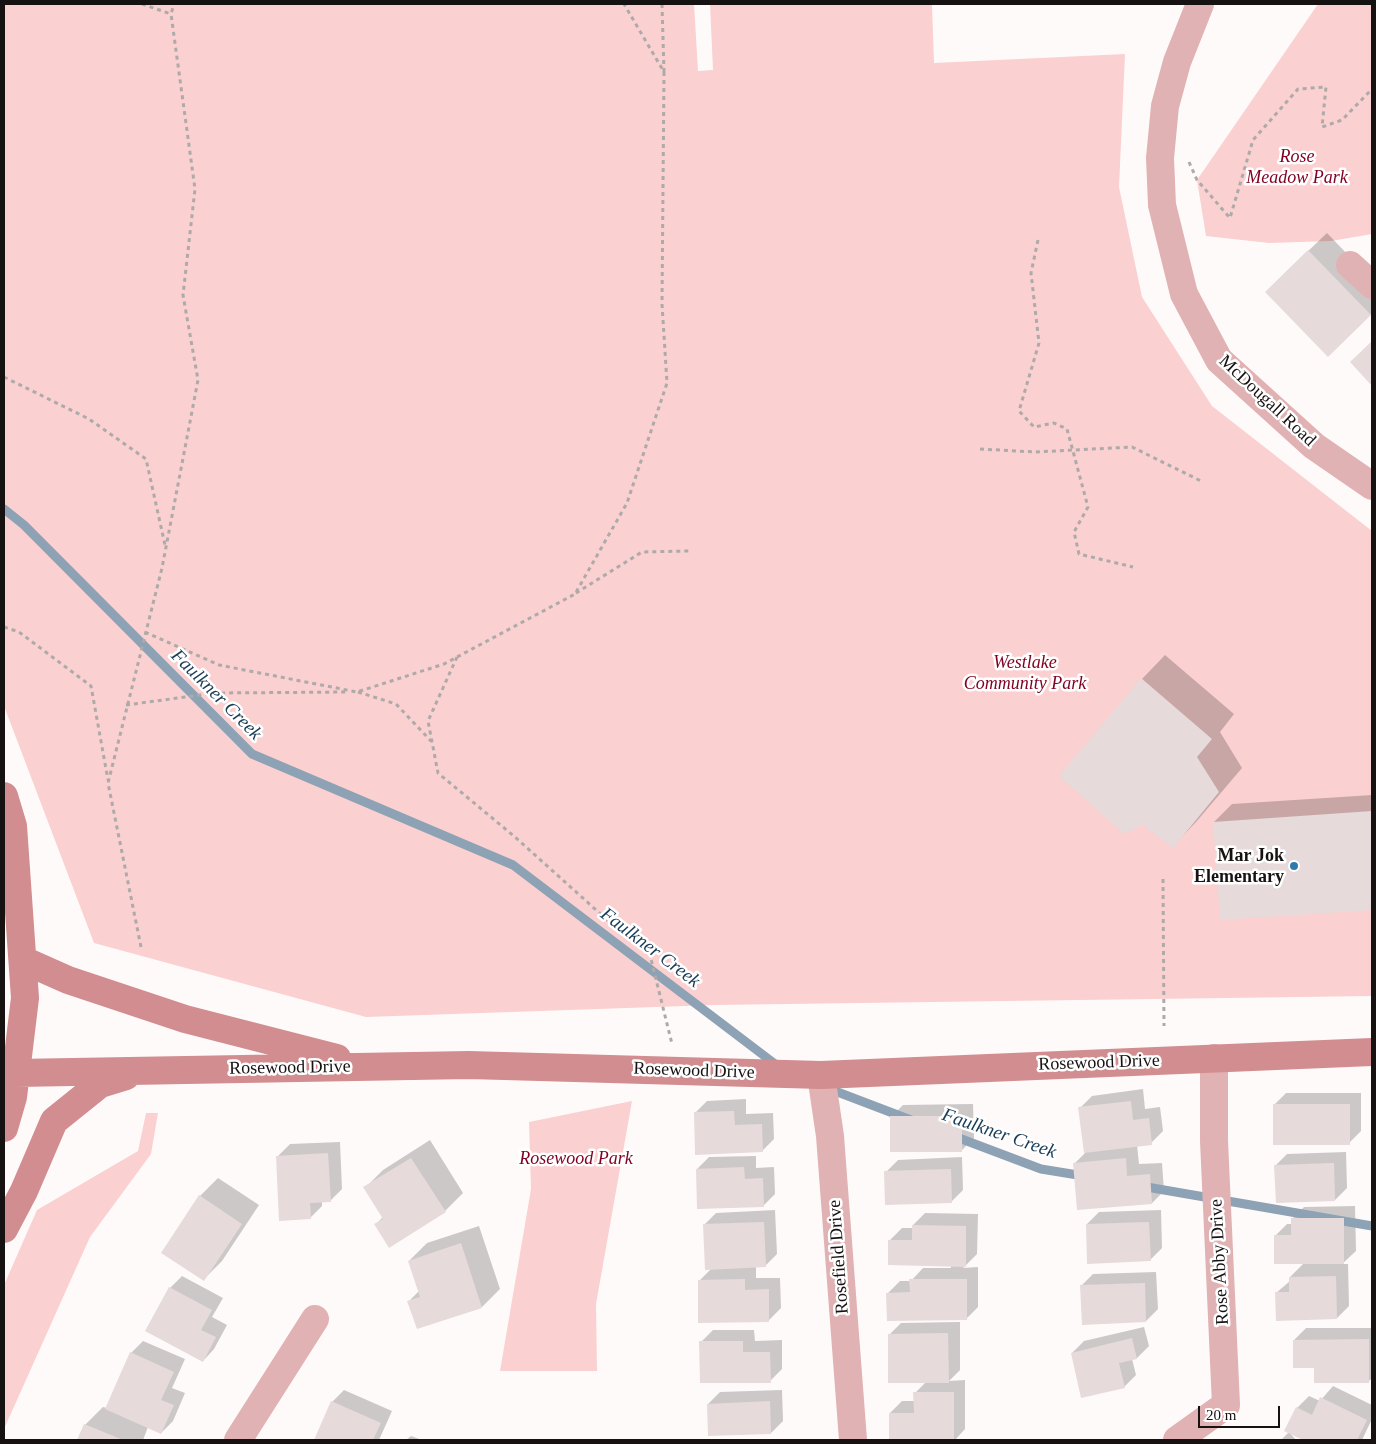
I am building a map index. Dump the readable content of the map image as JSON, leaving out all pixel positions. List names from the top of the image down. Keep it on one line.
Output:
{"streets":{"street":["McDougall Road","Rosewood Drive","Rosefield Drive","Rose Abby Drive"]},"crossings":[["Rosewood Drive","Rosefield Drive"],["Rosewood Drive","Rose Abby Drive"]],"water":["Faulkner Creek"],"parks":["Rose Meadow Park","Westlake Community Park","Rosewood Park"],"places":["Mar Jok Elementary"],"scale_bar":"20 m"}
